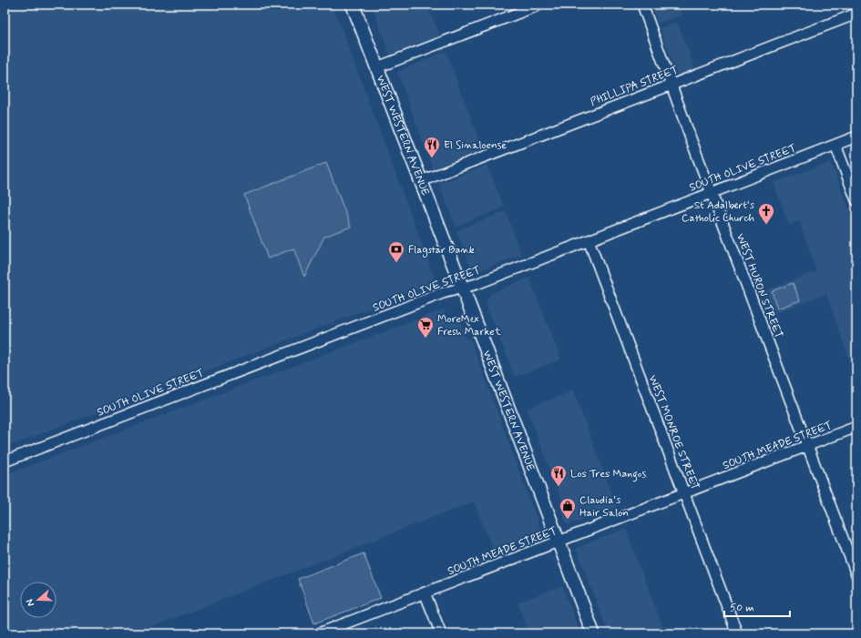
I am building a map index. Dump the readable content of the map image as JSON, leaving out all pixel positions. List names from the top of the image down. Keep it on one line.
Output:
{"streets":{"main road":["WEST WESTERN AVENUE"],"street":["PHILLIPA STREET","SOUTH OLIVE STREET","WEST HURON STREET","WEST MONROE STREET","SOUTH MEADE STREET"]},"crossings":[["PHILLIPA STREET","WEST WESTERN AVENUE"],["PHILLIPA STREET","WEST HURON STREET"],["WEST WESTERN AVENUE","SOUTH OLIVE STREET"],["WEST WESTERN AVENUE","SOUTH MEADE STREET"],["SOUTH OLIVE STREET","WEST HURON STREET"],["SOUTH OLIVE STREET","WEST MONROE STREET"],["WEST HURON STREET","SOUTH MEADE STREET"],["WEST MONROE STREET","SOUTH MEADE STREET"]],"places":{"restaurant":["El Sinaloense","Los Tres Mangos"],"church":["St Adalbert's Catholic Church"],"bank":["Flagstar Bank"],"supermarket":["MoreMex Fresh Market"],"shop":["Claudia's Hair Salon"]},"scale_bar":"50 m","north":"left"}
